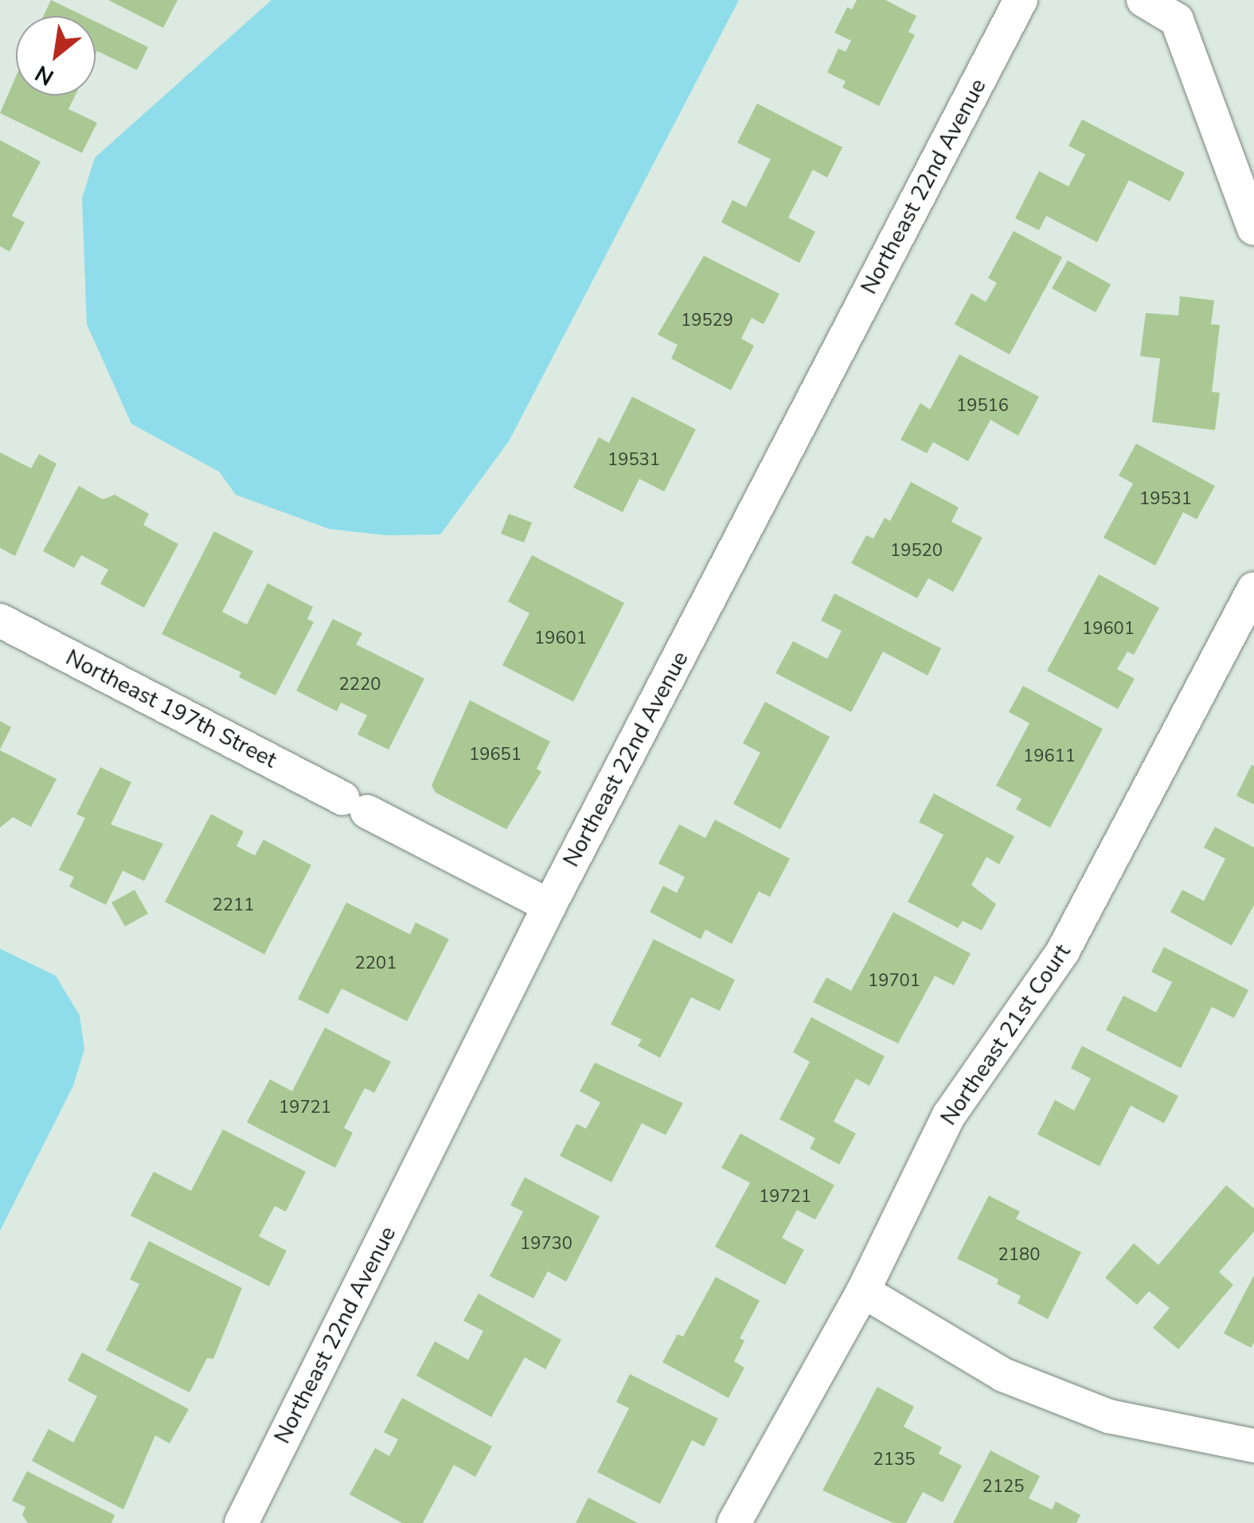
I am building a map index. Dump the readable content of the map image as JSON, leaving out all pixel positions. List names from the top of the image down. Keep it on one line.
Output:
{"streets":{"street":["Northeast 22nd Avenue","Northeast 197th Street","Northeast 21st Court"]},"crossings":[["Northeast 22nd Avenue","Northeast 197th Street"]],"house_numbers":["19529","19516","19531","19531","19520","19601","19601","2220","19651","19611","2211","2201","19701","19721","19721","19730","2180","2135","2125"],"north":"bottom left"}
